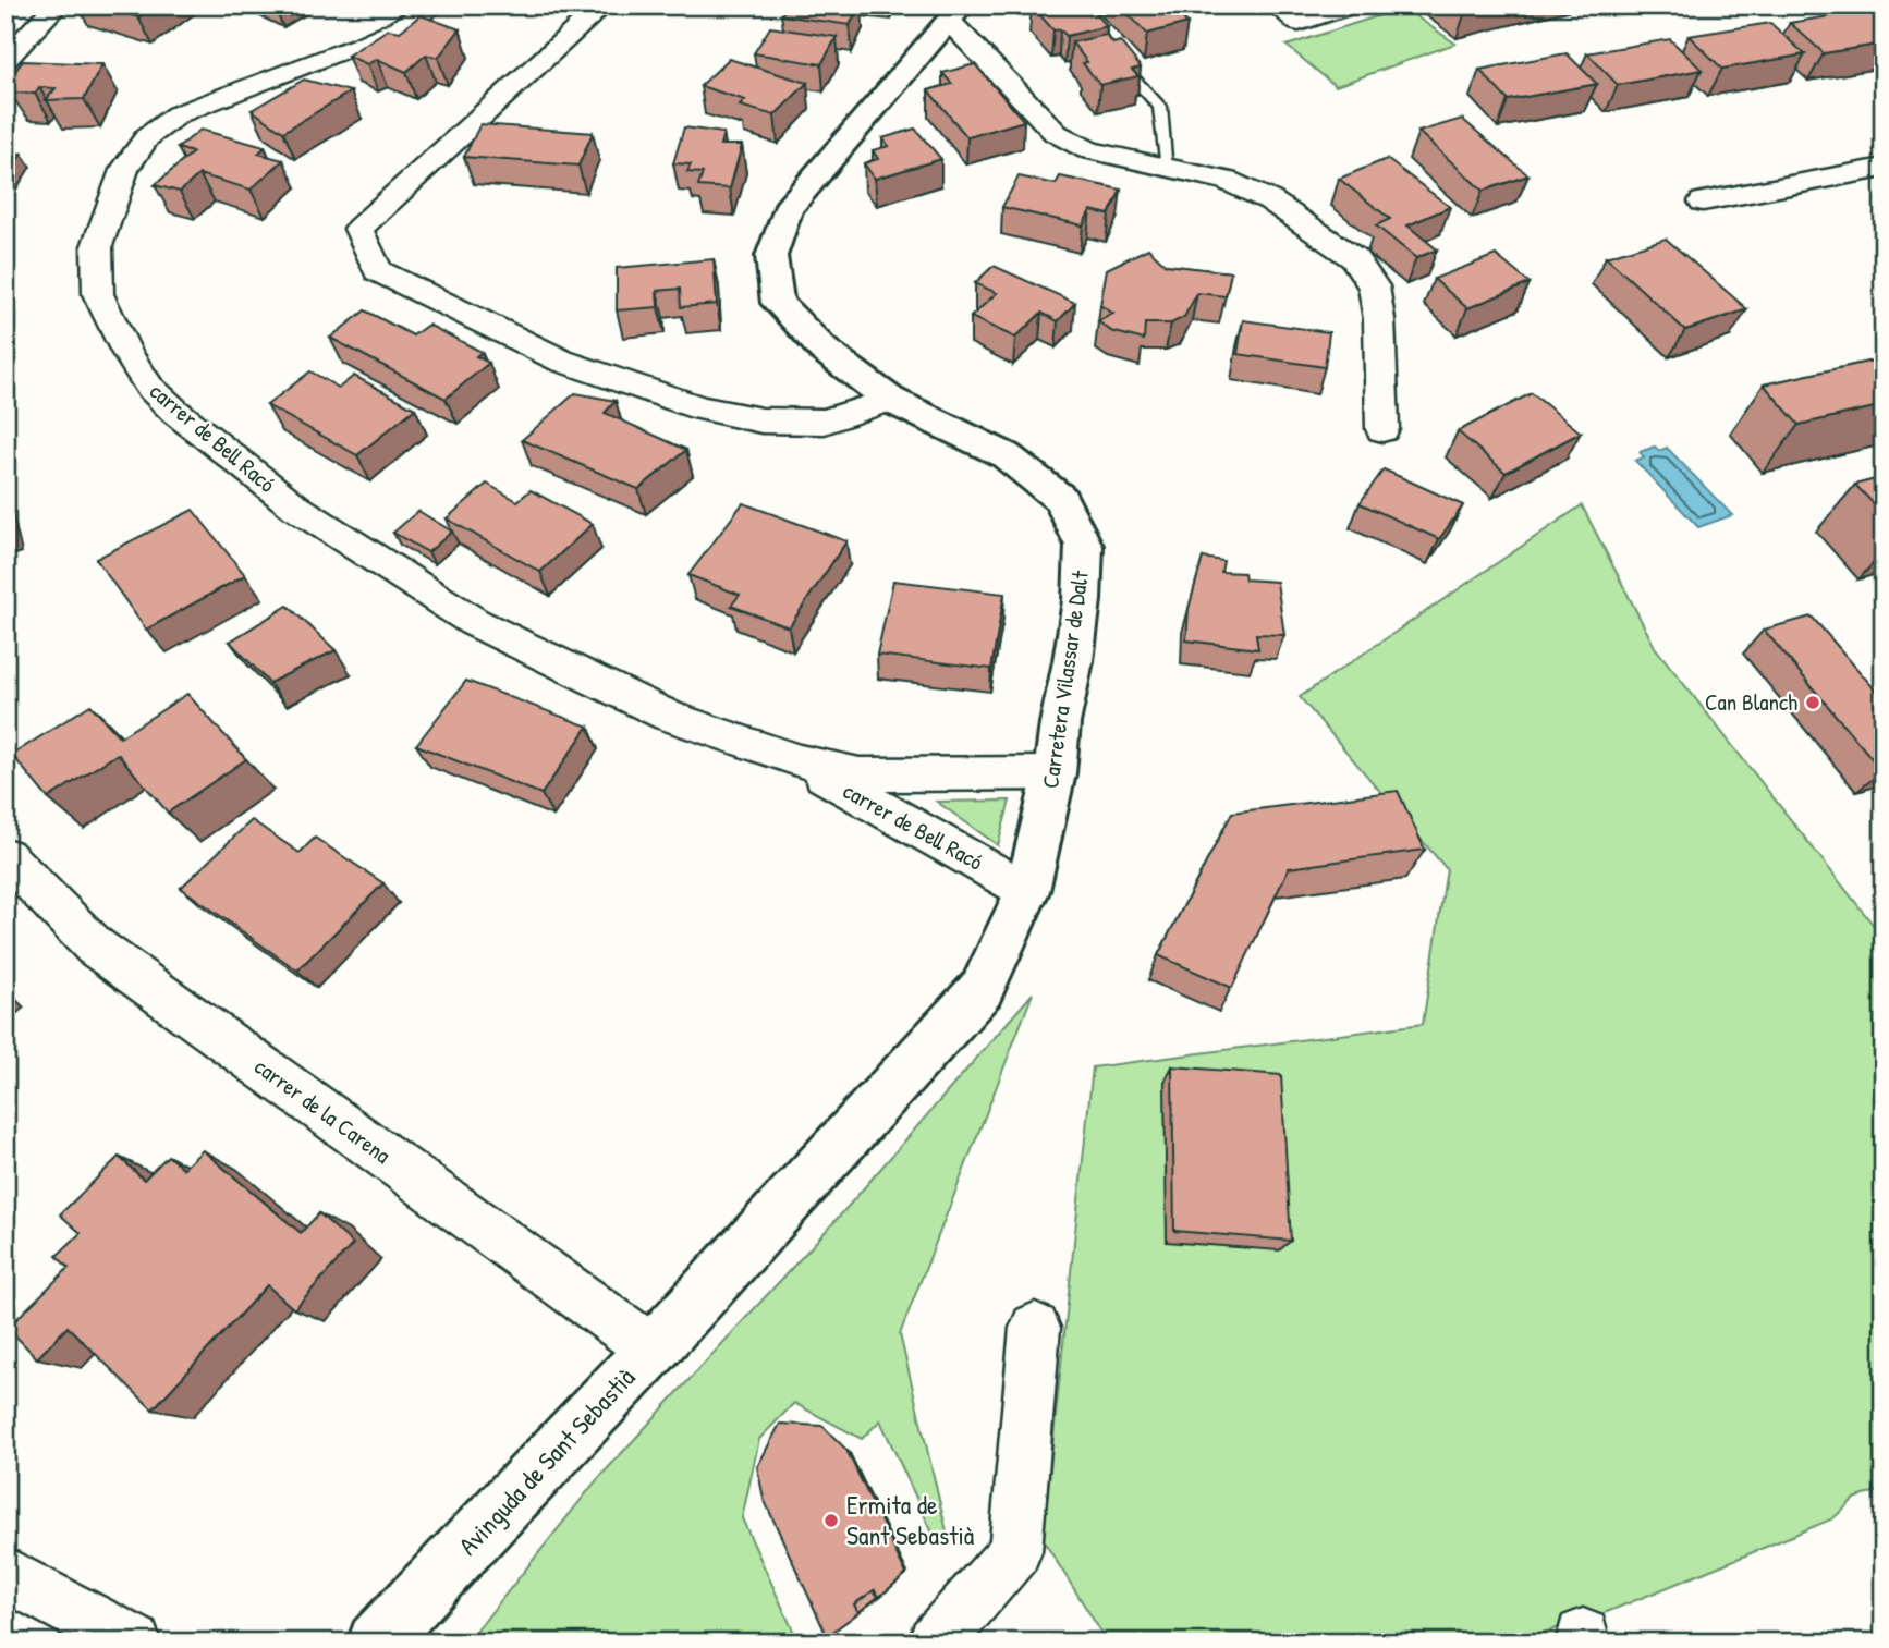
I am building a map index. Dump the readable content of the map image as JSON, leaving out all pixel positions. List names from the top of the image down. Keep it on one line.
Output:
{"streets":{"street":["carrer de Bell Racó","Carretera Vilassar de Dalt","carrer de la Carena","Avinguda de Sant Sebastià"]},"crossings":[["carrer de Bell Racó","Carretera Vilassar de Dalt"],["Carretera Vilassar de Dalt","Avinguda de Sant Sebastià"],["carrer de la Carena","Avinguda de Sant Sebastià"]],"places":["Can Blanch","Ermita de Sant Sebastià"]}
